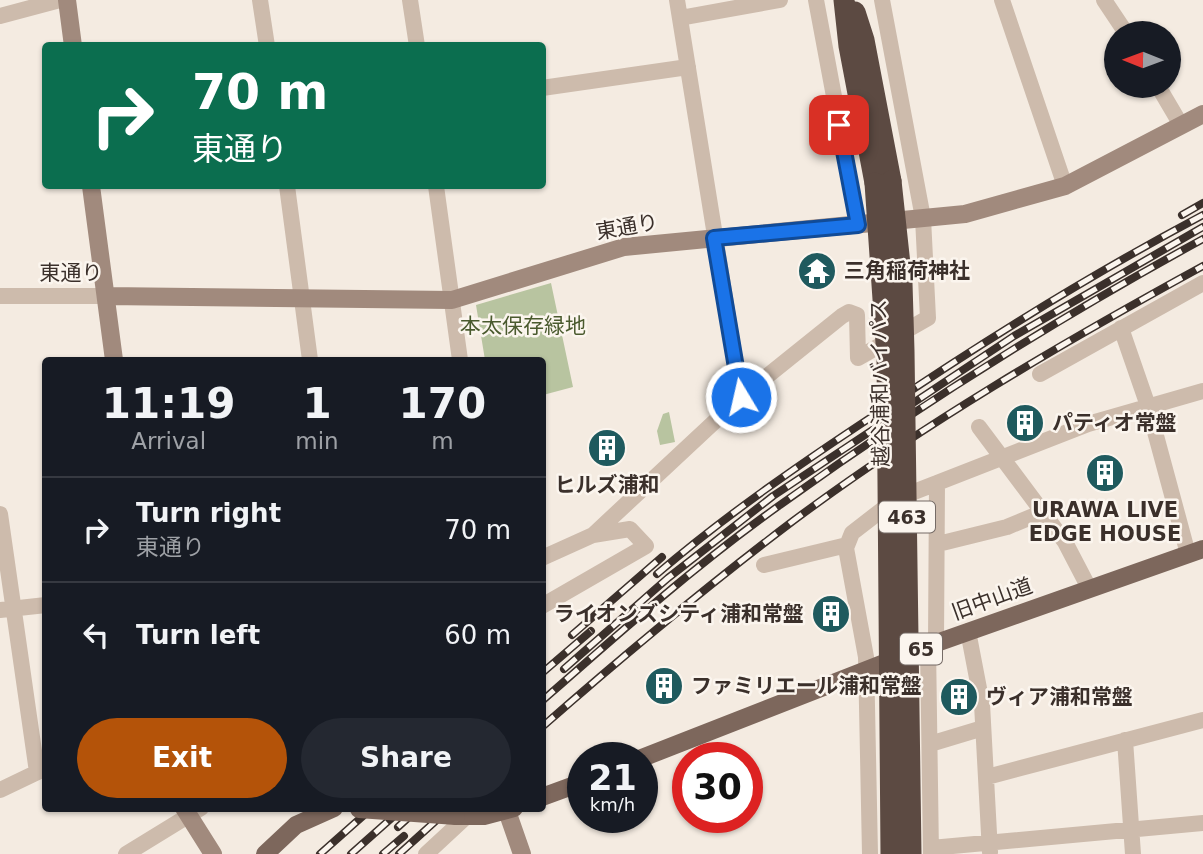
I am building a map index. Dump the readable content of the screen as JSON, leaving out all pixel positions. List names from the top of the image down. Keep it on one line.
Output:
{"streets":{"highway":["越谷浦和バイパス","463"],"main road":["旧中山道","65"],"street":["東通り"]},"parks":["本太保存緑地"],"places":{"temple":["三角稲荷神社"],"building":["パティオ常盤","ヒルズ浦和","URAWA LIVE EDGE HOUSE","ライオンズシティ浦和常盤","ファミリエール浦和常盤","ヴィア浦和常盤"]},"north":"left","page":{"turn":["70 m","東通り"],"eta":["11:19","Arrival","1","min","170","m"],"list":[{"name":"Turn right","note":"東通り","value":"70 m"},{"name":"Turn left","value":"60 m"}],"buttons":["Exit","Share"],"speed":"21 km/h","limit":"30"}}
